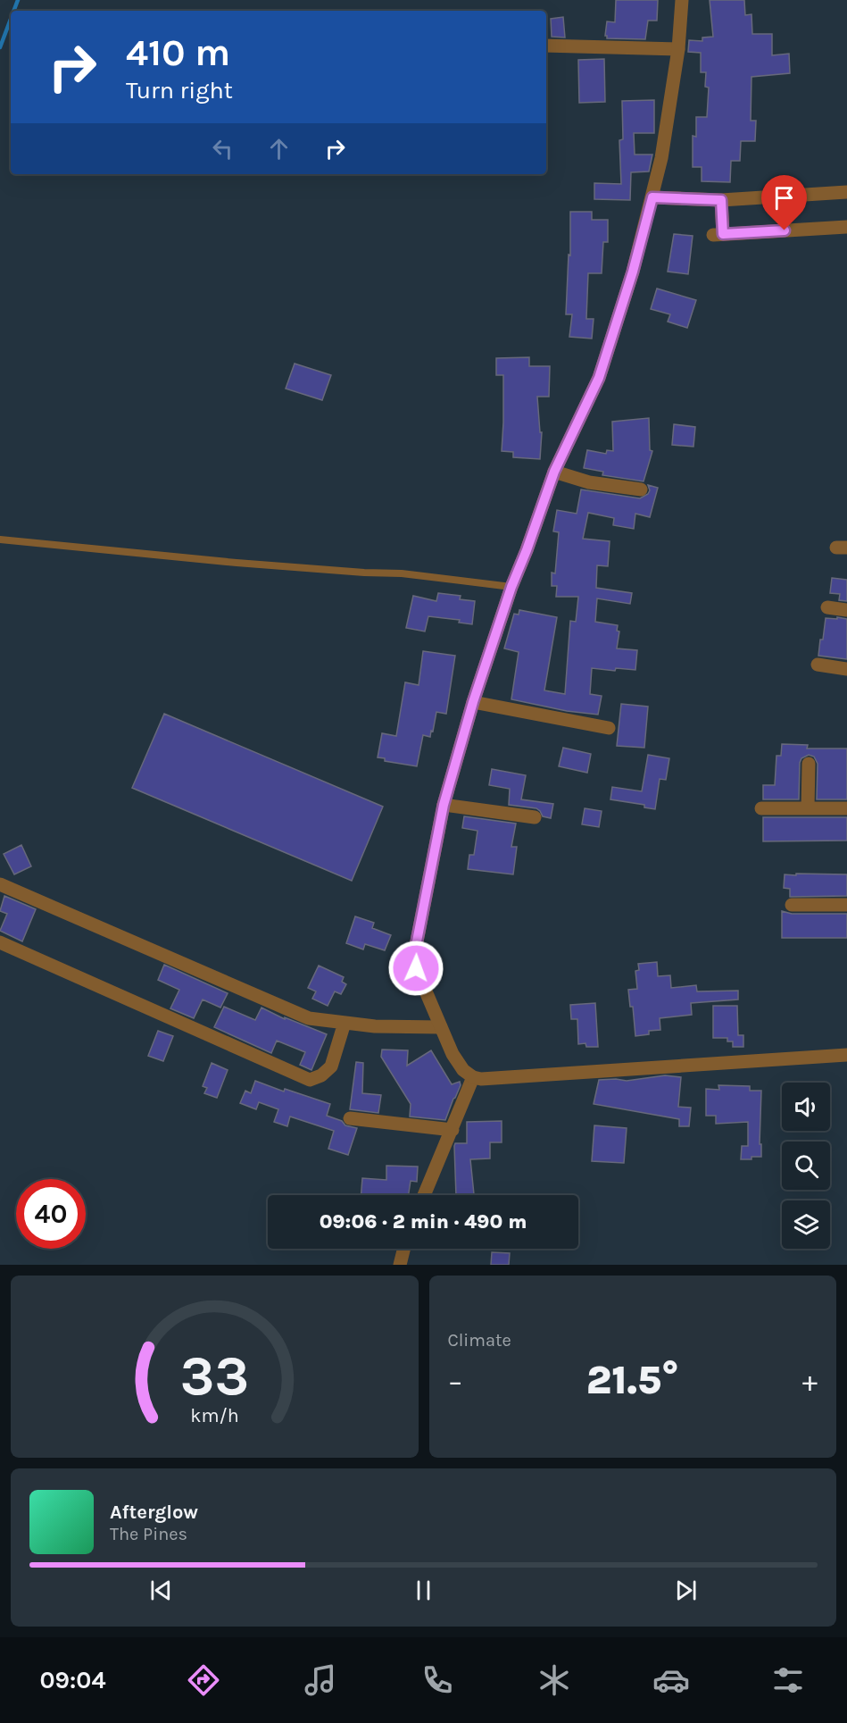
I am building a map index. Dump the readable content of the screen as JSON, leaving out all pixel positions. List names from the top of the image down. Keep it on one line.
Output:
{"page":{"turn":["410 m","Turn right"],"limit":"40","trip":"09:06 · 2 min · 490 m","tile":"Climate","heat":["−","21.5°","+"],"song":["Afterglow","The Pines"],"tabs":"09:04","gauge":["33","km/h"]}}
